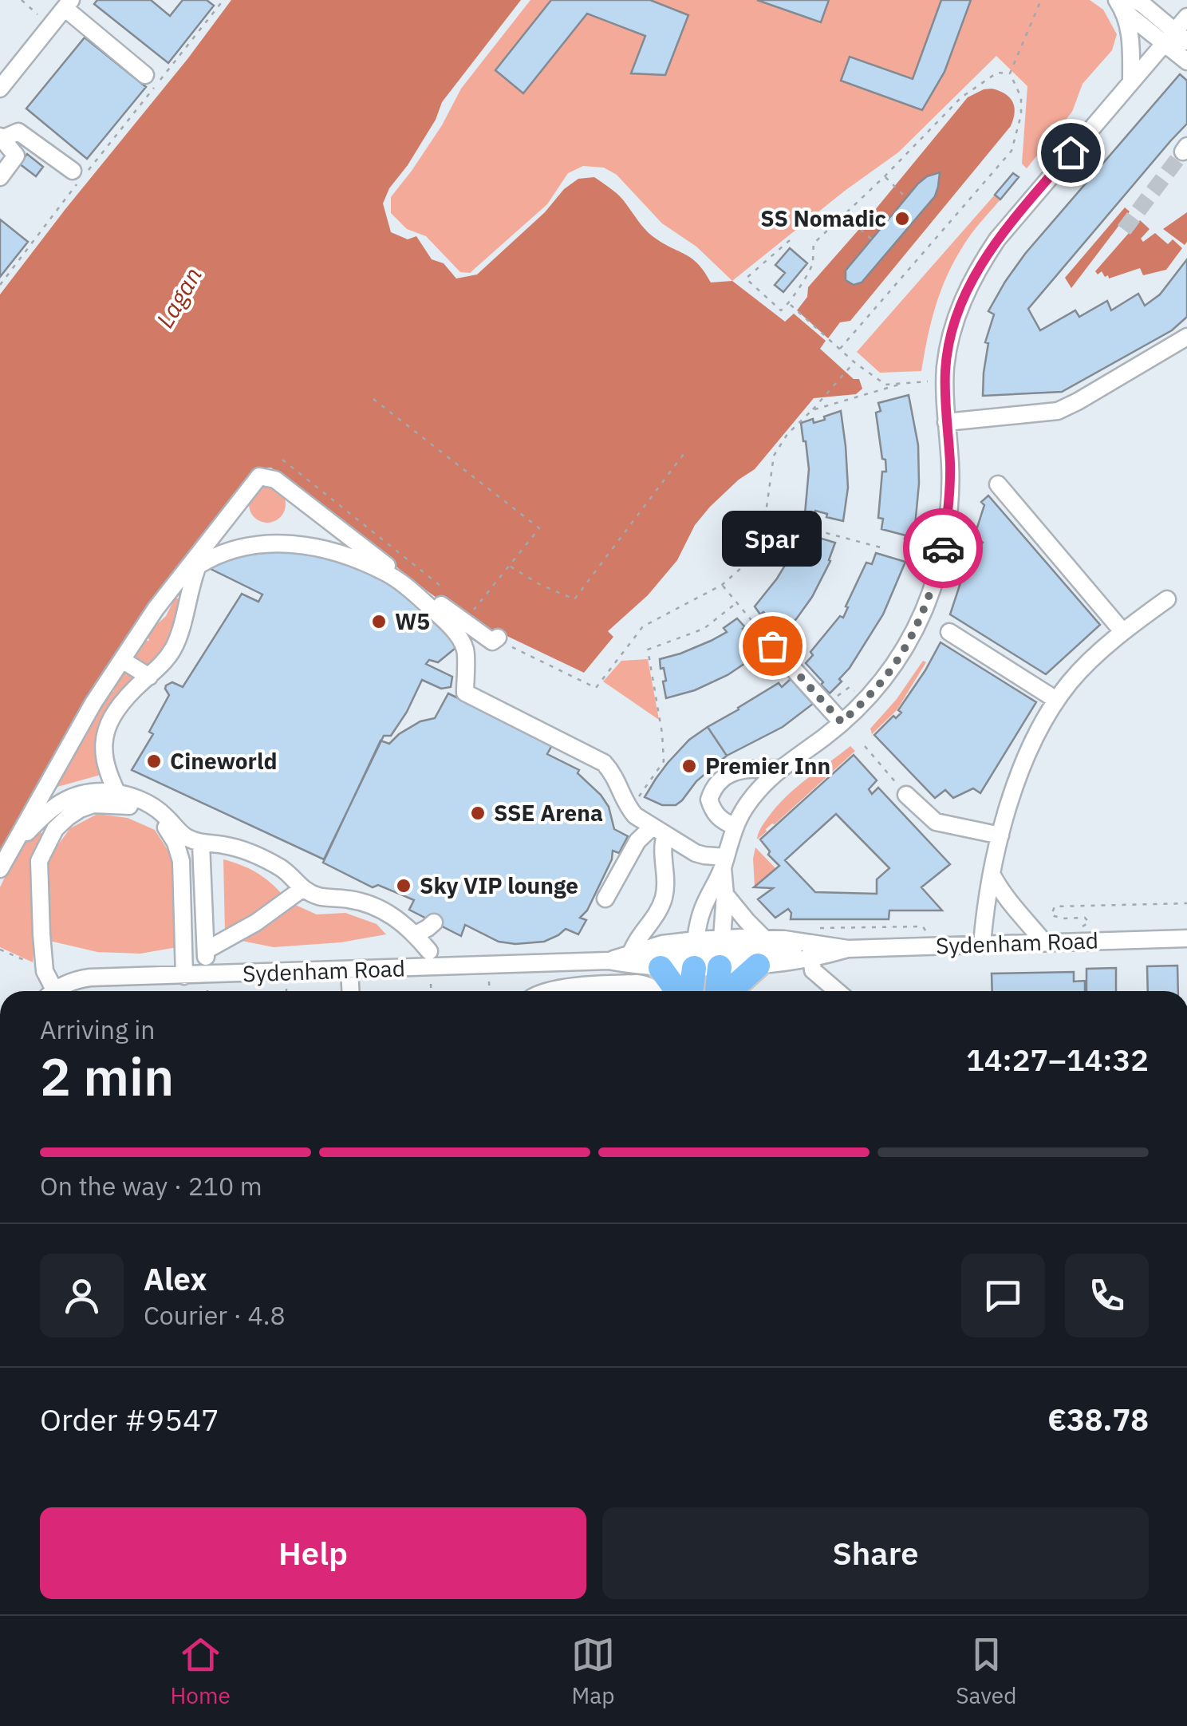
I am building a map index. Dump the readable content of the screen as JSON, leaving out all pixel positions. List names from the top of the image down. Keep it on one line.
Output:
{"streets":{"street":["Sydenham Road"]},"water":["Lagan"],"places":["SS Nomadic","W5","Spar","Cineworld","Premier Inn","SSE Arena","Sky VIP lounge"],"page":{"bubble":"Spar","heading":["2 min","Arriving in","14:27–14:32"],"panel":["Alex","Courier · 4.8","Order #9547","€38.78"],"bar":"On the way · 210 m","buttons":["Help","Share"],"tabs":["Home","Map","Saved"]}}
